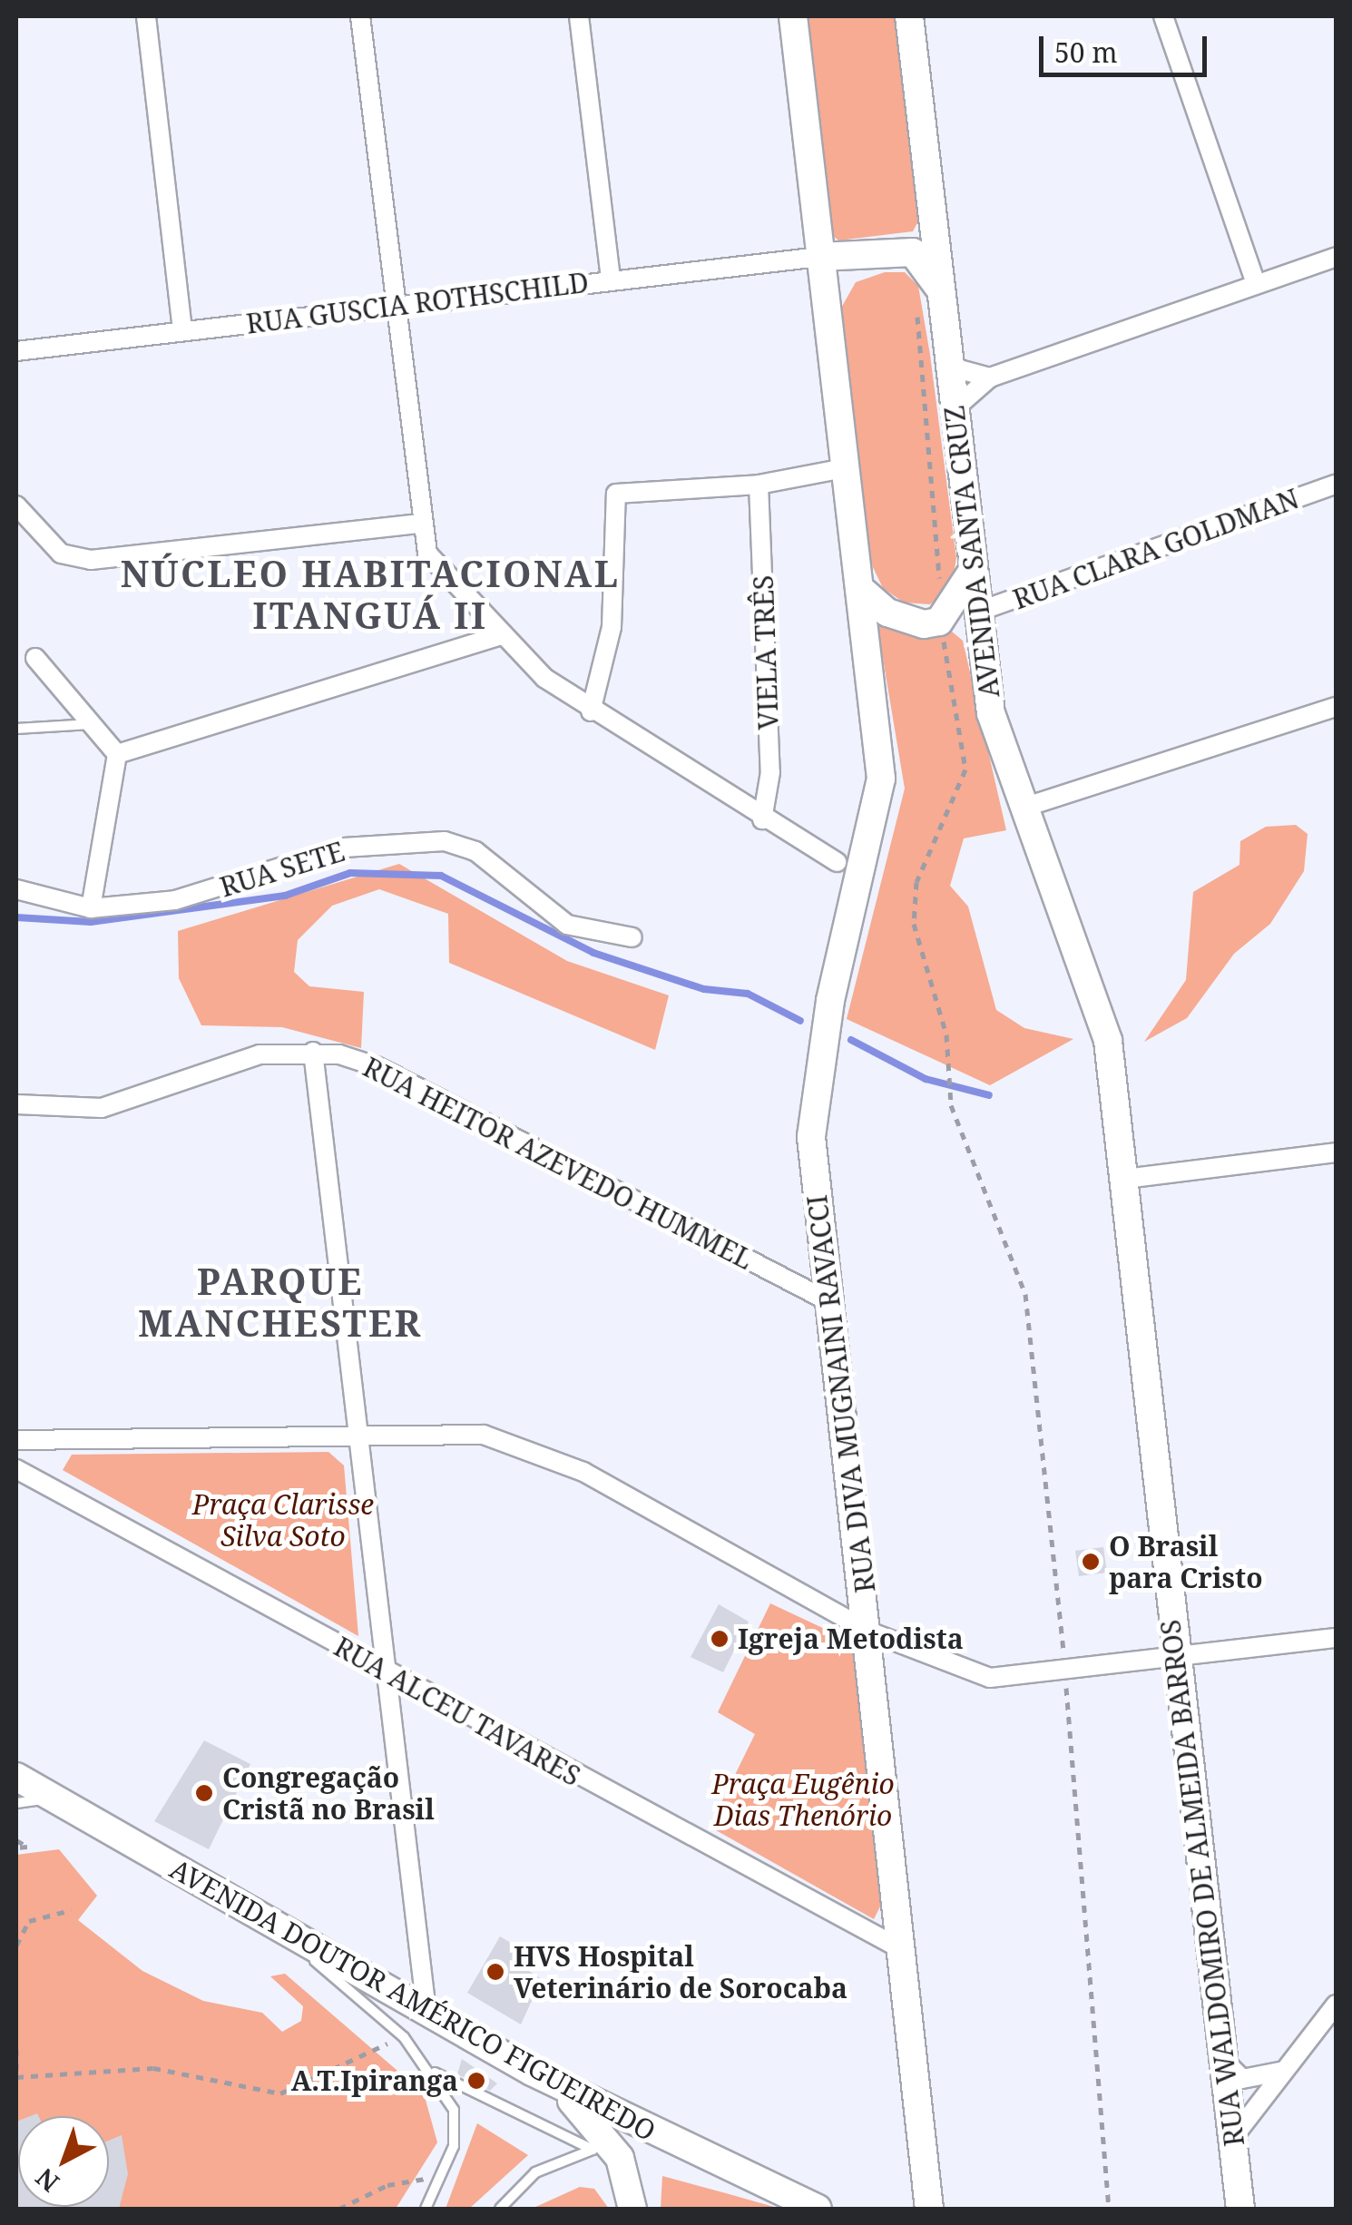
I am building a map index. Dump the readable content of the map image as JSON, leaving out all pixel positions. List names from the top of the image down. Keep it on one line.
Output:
{"streets":{"main road":["AVENIDA SANTA CRUZ","RUA DIVA MUGNAINI RAVACCI","RUA WALDOMIRO DE ALMEIDA BARROS","AVENIDA DOUTOR AMÉRICO FIGUEIREDO"],"street":["RUA GUSCIA ROTHSCHILD","RUA CLARA GOLDMAN","VIELA TRÊS","RUA SETE","RUA HEITOR AZEVEDO HUMMEL","RUA ALCEU TAVARES"]},"crossings":[["RUA CLARA GOLDMAN","AVENIDA SANTA CRUZ"],["AVENIDA SANTA CRUZ","RUA WALDOMIRO DE ALMEIDA BARROS"],["RUA HEITOR AZEVEDO HUMMEL","RUA DIVA MUGNAINI RAVACCI"],["RUA DIVA MUGNAINI RAVACCI","RUA ALCEU TAVARES"]],"districts":["NÚCLEO HABITACIONAL ITANGUÁ II","PARQUE MANCHESTER"],"parks":["Praça Clarisse Silva Soto","Praça Eugênio Dias Thenório"],"places":["O Brasil para Cristo","Igreja Metodista","Congregação Cristã no Brasil","HVS Hospital Veterinário de Sorocaba","A.T.Ipiranga"],"scale_bar":"50 m","north":"bottom left"}
